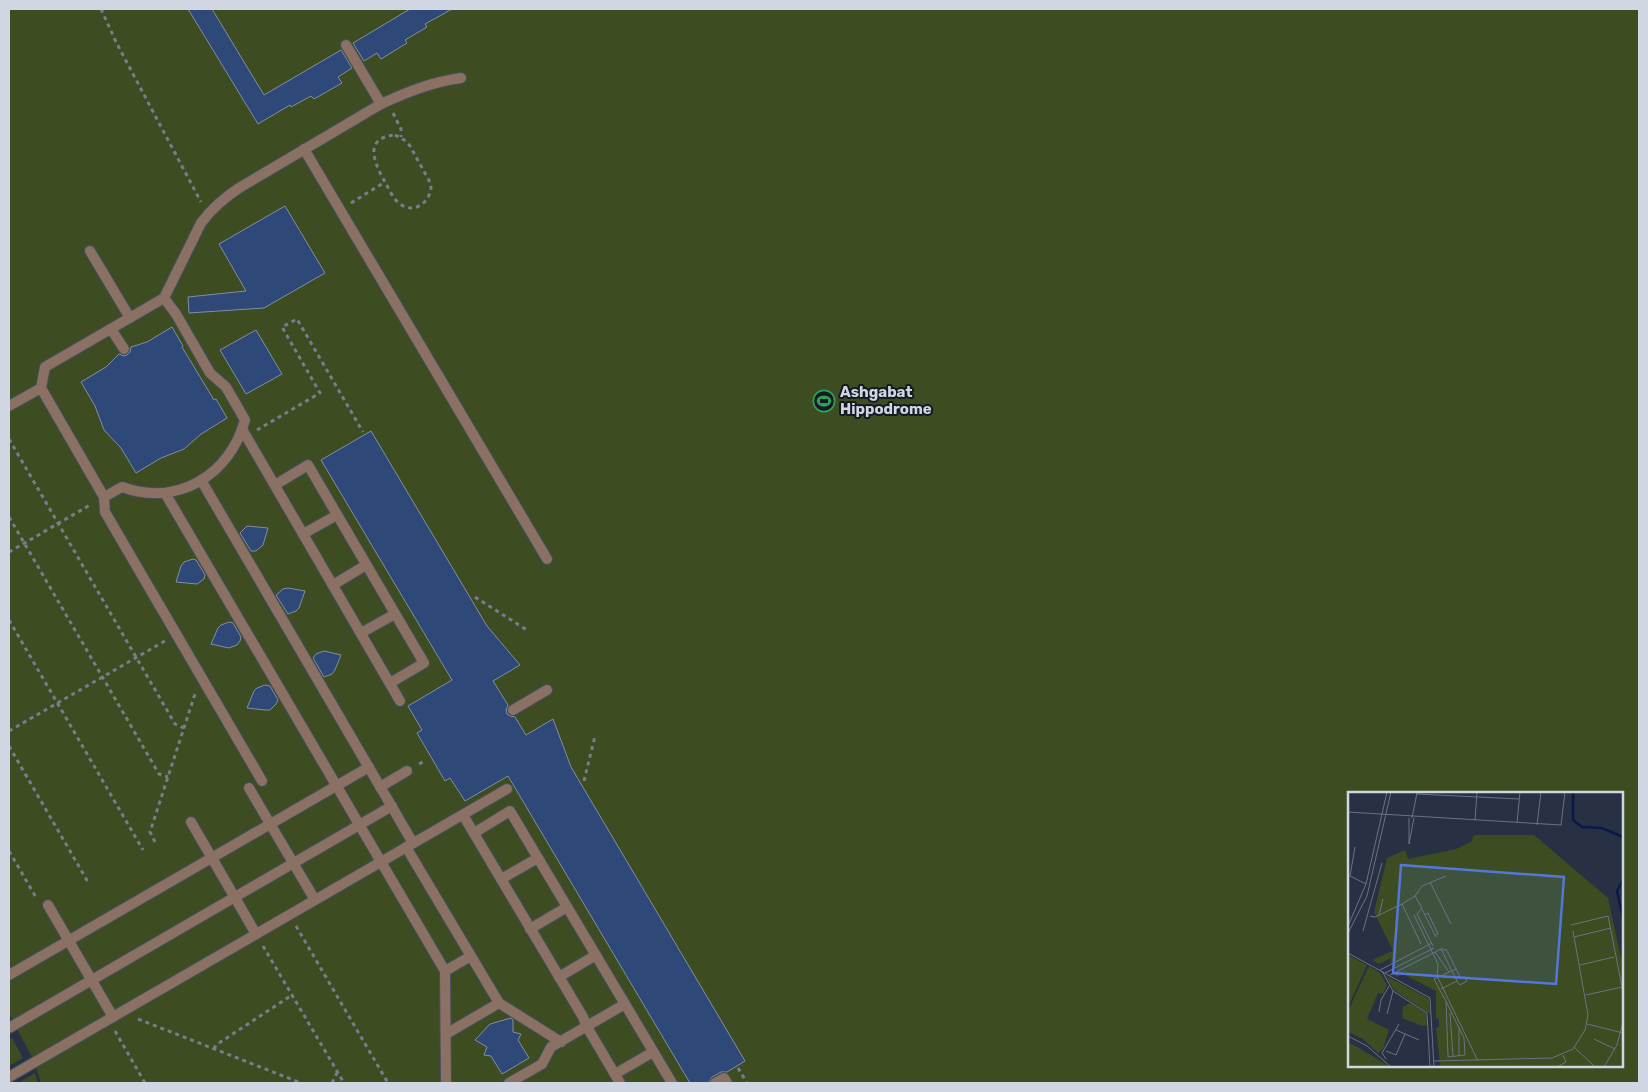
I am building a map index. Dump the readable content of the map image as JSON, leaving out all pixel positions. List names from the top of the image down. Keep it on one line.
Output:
{"places":{"sports":["Ashgabat Hippodrome"]}}
